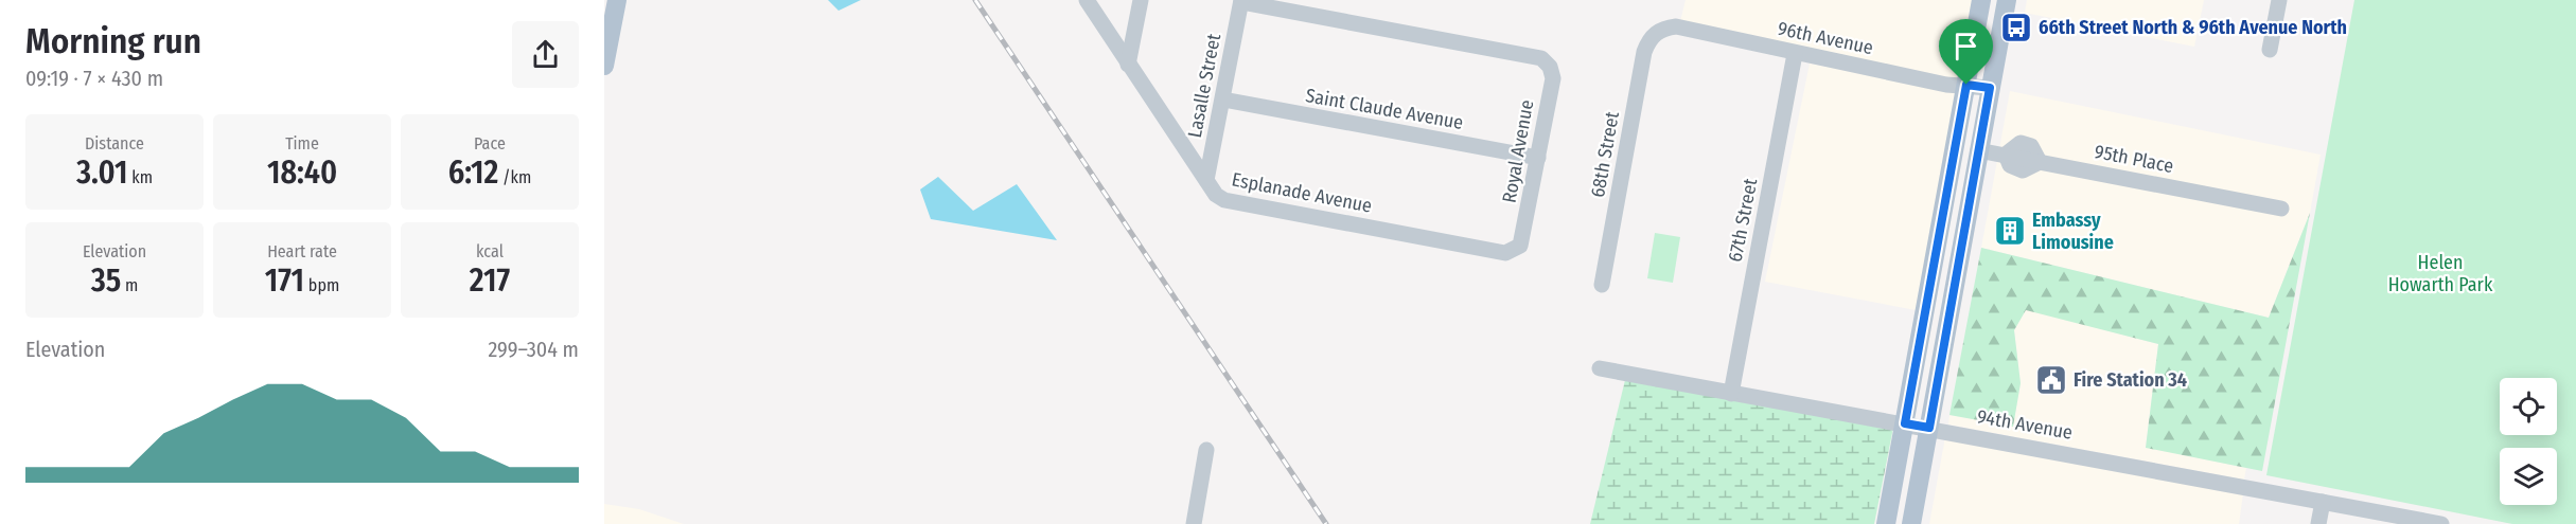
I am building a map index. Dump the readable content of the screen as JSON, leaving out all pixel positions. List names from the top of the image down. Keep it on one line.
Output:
{"streets":{"street":["96th Avenue","Lasalle Street","Saint Claude Avenue","Royal Avenue","68th Street","95th Place","Esplanade Avenue","67th Street","94th Avenue"]},"crossings":[["96th Avenue","68th Street"],["96th Avenue","67th Street"],["Lasalle Street","Saint Claude Avenue"],["Lasalle Street","Royal Avenue"],["Lasalle Street","Esplanade Avenue"],["Saint Claude Avenue","Royal Avenue"],["Royal Avenue","Esplanade Avenue"],["67th Street","94th Avenue"]],"parks":["Helen Howarth Park"],"places":{"bus stop":["66th Street North & 96th Avenue North"],"building":["Embassy Limousine"],"public building":["Fire Station 34"]},"page":{"heading":["Morning run","09:19 · 7 × 430 m"],"stats":[["Distance","3.01 km"],["Time","18:40"],["Pace","6:12 /km"],["Elevation","35 m"],["Heart rate","171 bpm"],["kcal","217"]],"chart":["Elevation","299–304 m"]}}
